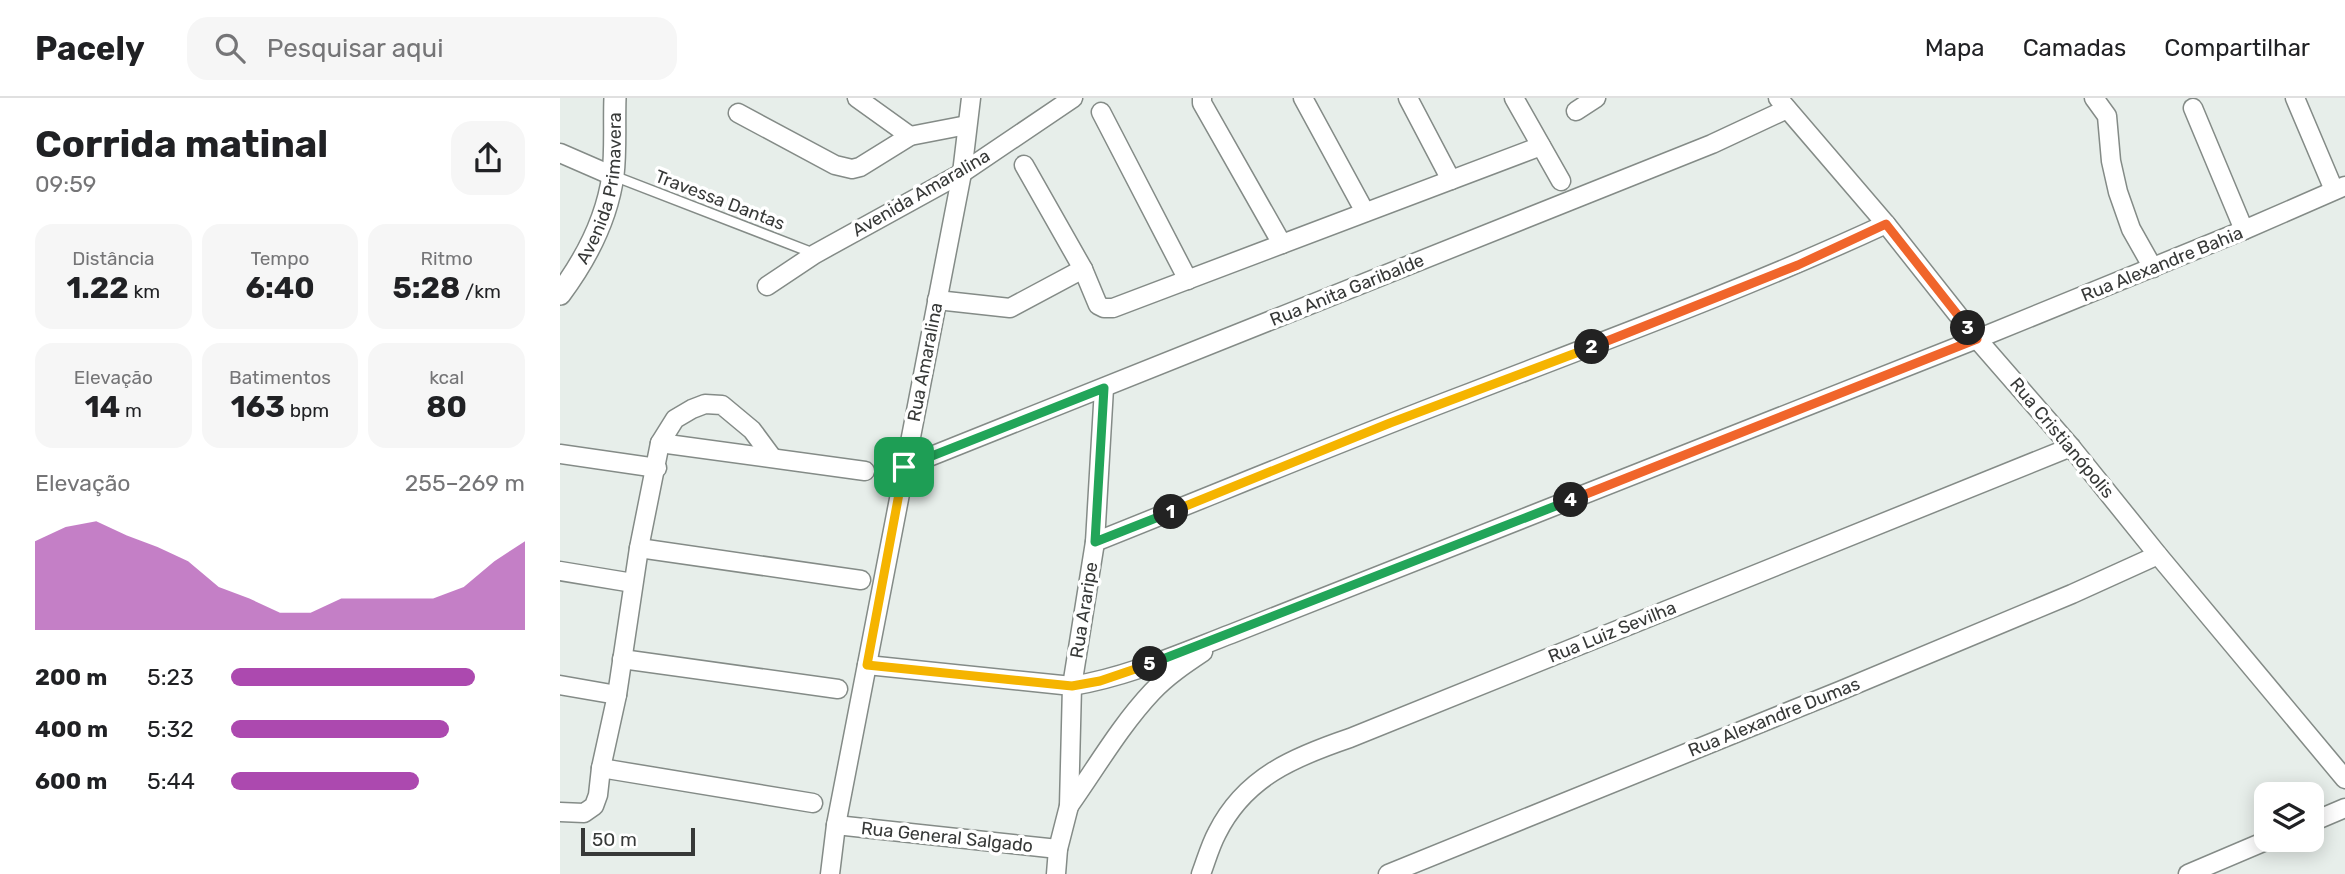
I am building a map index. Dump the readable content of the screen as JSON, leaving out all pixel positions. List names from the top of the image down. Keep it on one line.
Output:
{"streets":{"street":["Avenida Primavera","Avenida Amaralina","Rua Alexandre Bahia","Rua Anita Garibalde","Rua Amaralina","Rua Cristianópolis","Rua Araripe","Rua Luiz Sevilha","Rua Alexandre Dumas","Rua General Salgado"],"lane":["Travessa Dantas"]},"crossings":[["Avenida Primavera","Travessa Dantas"],["Avenida Amaralina","Travessa Dantas"],["Avenida Amaralina","Rua Amaralina"],["Rua Alexandre Bahia","Rua Cristianópolis"],["Rua Anita Garibalde","Rua Amaralina"],["Rua Anita Garibalde","Rua Cristianópolis"],["Rua Anita Garibalde","Rua Araripe"],["Rua Amaralina","Rua General Salgado"],["Rua Cristianópolis","Rua Luiz Sevilha"],["Rua Cristianópolis","Rua Alexandre Dumas"],["Rua Araripe","Rua General Salgado"]],"scale_bar":"50 m","page":{"header":"Pacely","search":"Pesquisar aqui","nav":["Mapa","Camadas","Compartilhar"],"heading":["Corrida matinal","09:59"],"stats":[["Distância","1.22 km"],["Tempo","6:40"],["Ritmo","5:28 /km"],["Elevação","14 m"],["Batimentos","163 bpm"],["kcal","80"]],"pins":["3","2","4","1","5"],"chart":["Elevação","255–269 m"],"list":[{"name":"200 m","note":"5:23"},{"name":"400 m","note":"5:32"},{"name":"600 m","note":"5:44"}],"scale":"50 m"}}
